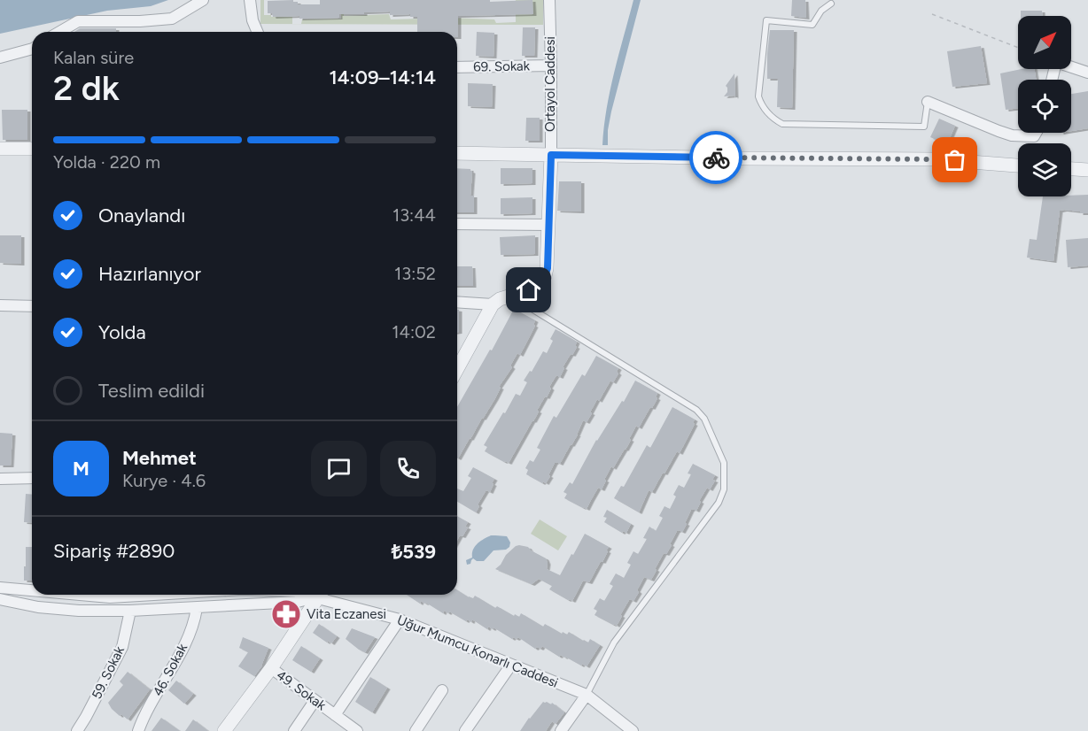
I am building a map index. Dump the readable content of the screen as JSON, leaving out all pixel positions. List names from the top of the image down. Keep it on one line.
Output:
{"streets":{"street":["69. Sokak","Ortayol Caddesi","Uğur Mumcu Konarlı Caddesi","46. Sokak","59. Sokak","49. Sokak"]},"crossings":[["69. Sokak","Ortayol Caddesi"],["Uğur Mumcu Konarlı Caddesi","46. Sokak"],["Uğur Mumcu Konarlı Caddesi","59. Sokak"]],"places":{"pharmacy":["Vita Eczanesi"]},"north":"top right","page":{"heading":["2 dk","Kalan süre","14:09–14:14"],"panel":["Mehmet","Kurye · 4.6","Sipariş #2890","₺539"],"bar":"Yolda · 220 m","list":[["Onaylandı","13:44"],["Hazırlanıyor","13:52"],["Yolda","14:02"],"Teslim edildi"],"round":"M"}}
